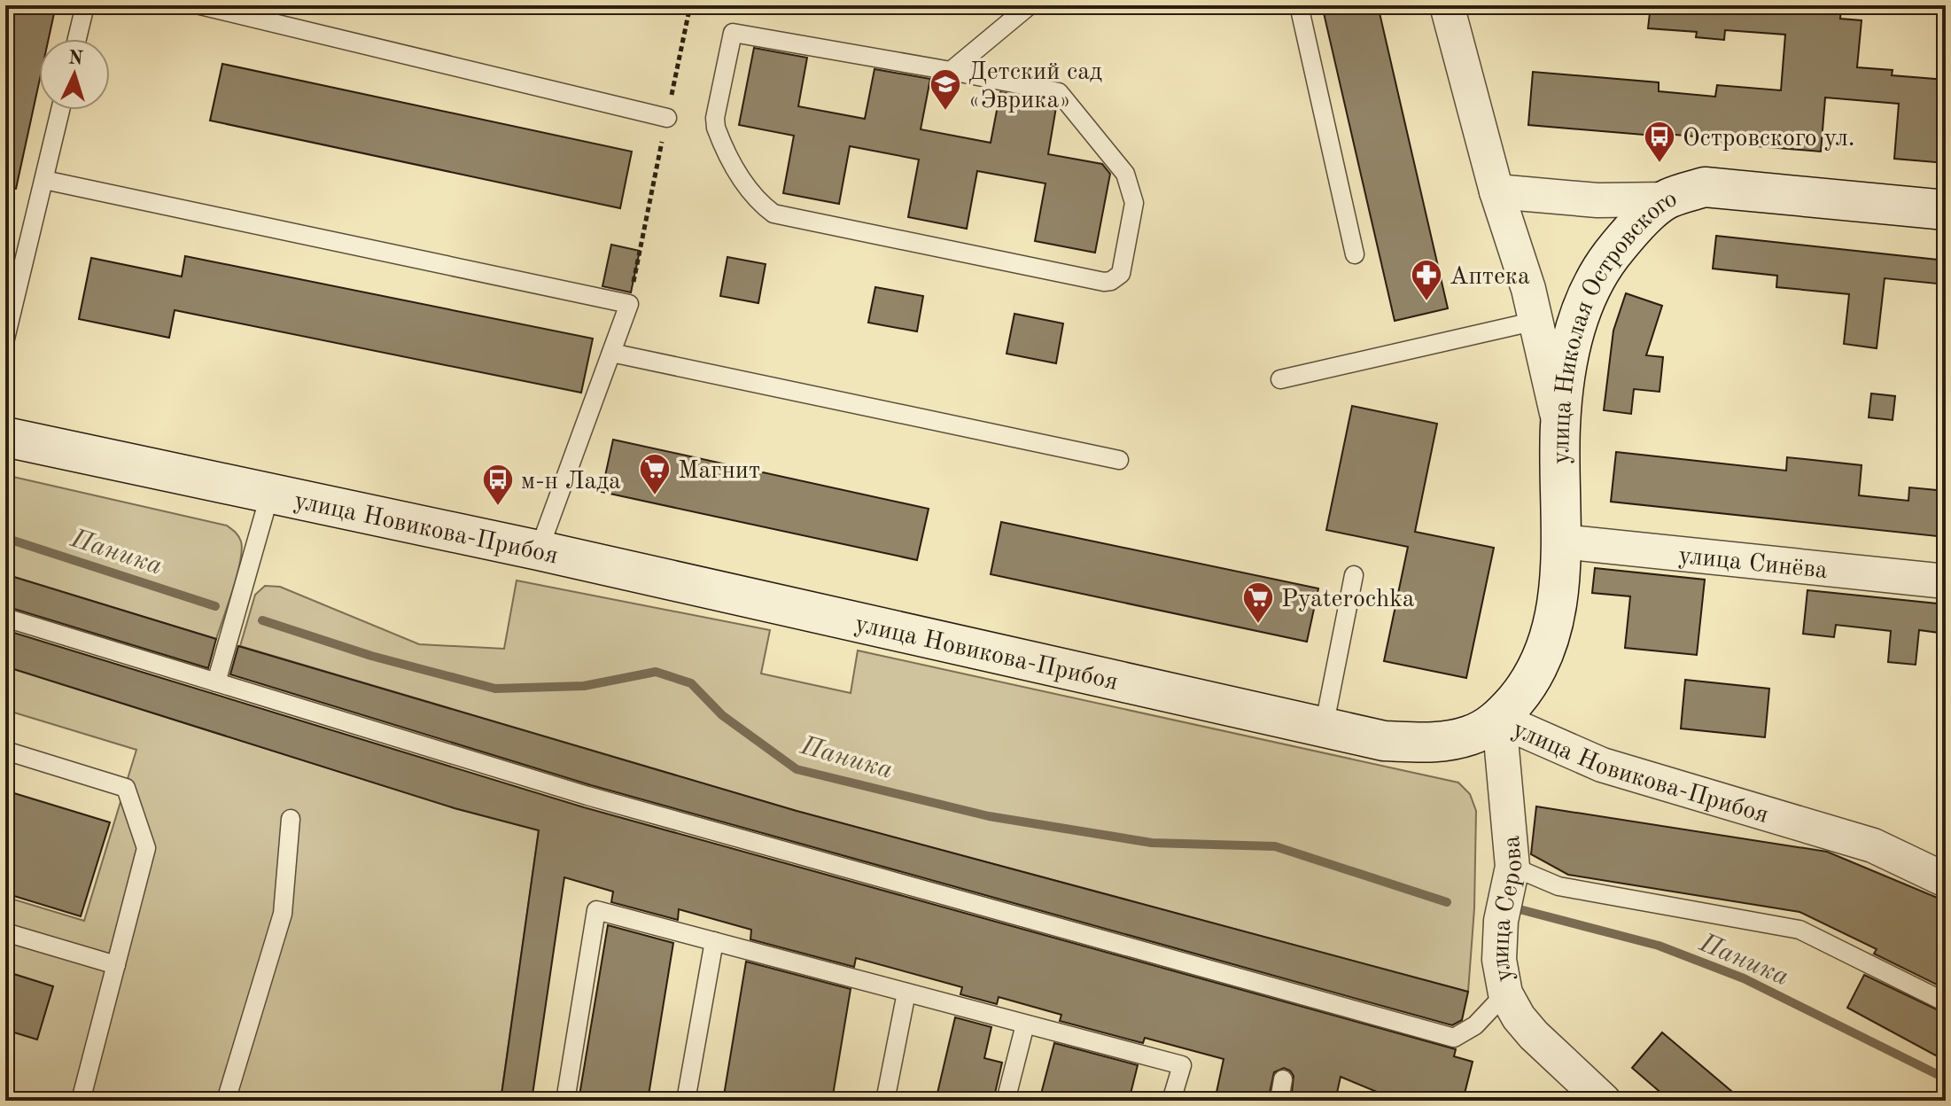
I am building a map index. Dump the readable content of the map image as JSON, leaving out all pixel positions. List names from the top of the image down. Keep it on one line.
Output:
{"streets":{"street":["улица Николая Островского","улица Новикова-Прибоя","улица Синёва","улица Серова"]},"crossings":[["улица Николая Островского","улица Новикова-Прибоя"],["улица Николая Островского","улица Синёва"],["улица Николая Островского","улица Серова"],["улица Новикова-Прибоя","улица Серова"]],"water":["Паника"],"places":{"school or university":["Детский сад «Эврика»"],"bus stop":["Островского ул.","м-н Лада"],"pharmacy":["Аптека"],"supermarket":["Магнит","Pyaterochka"]},"north":"top"}
